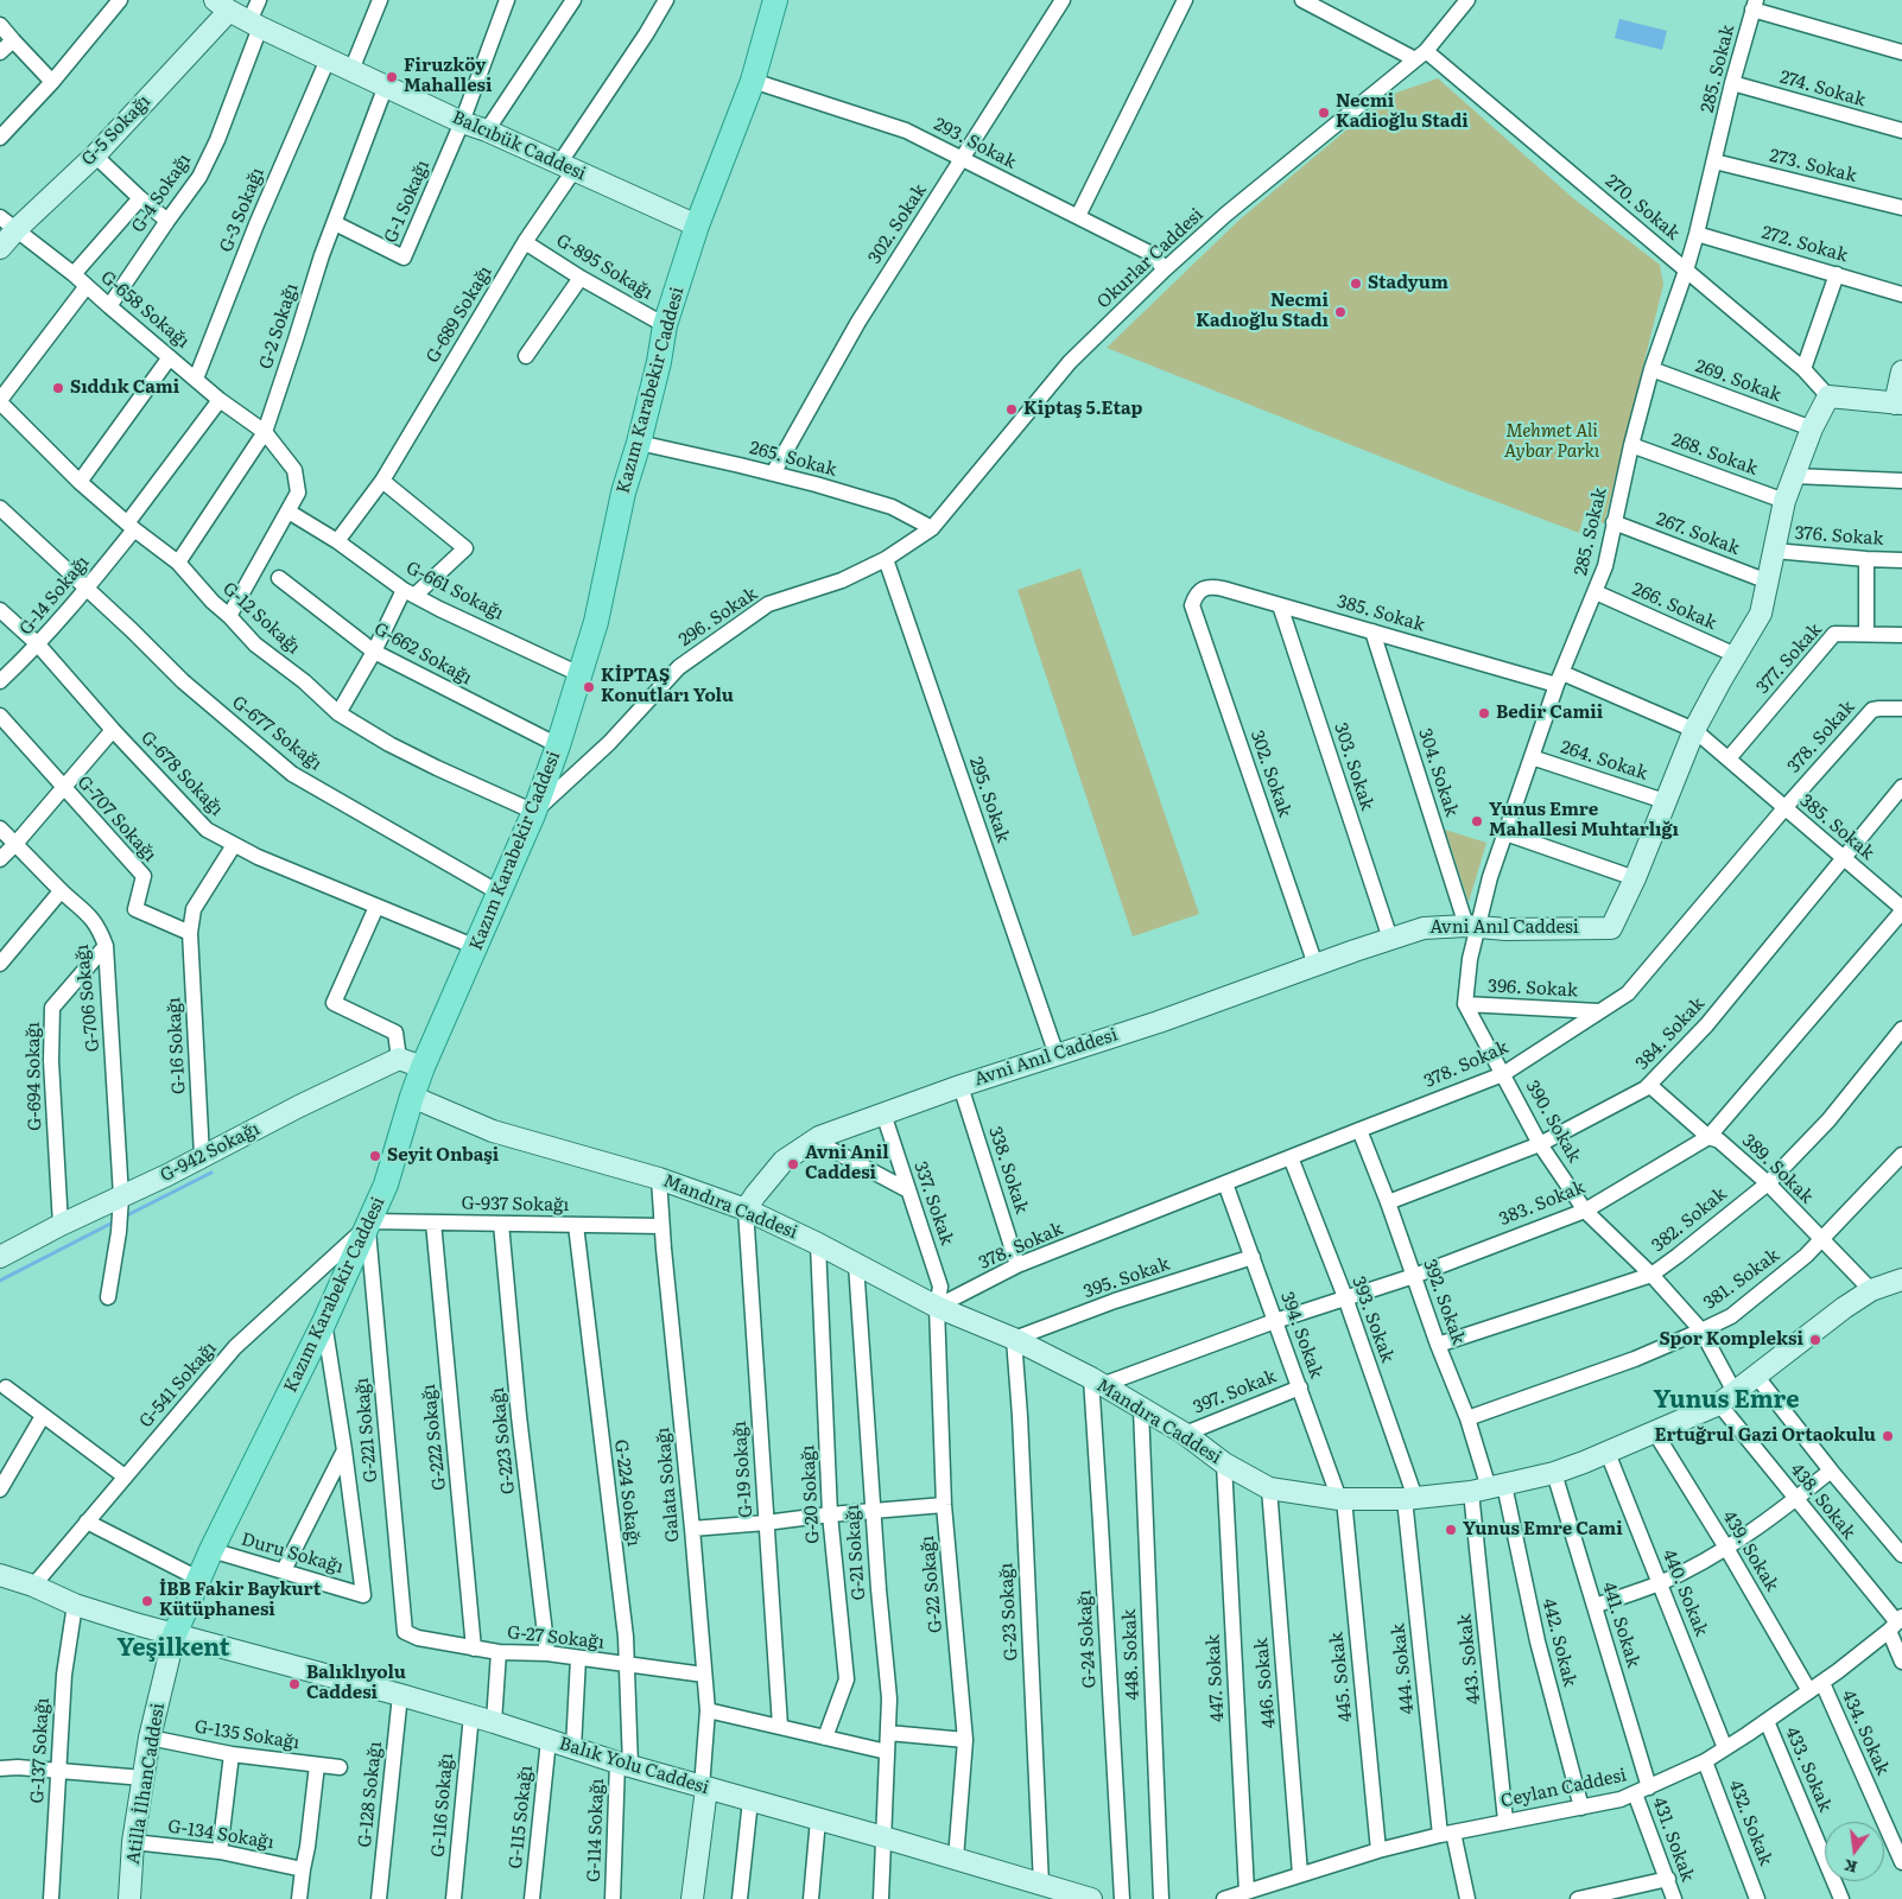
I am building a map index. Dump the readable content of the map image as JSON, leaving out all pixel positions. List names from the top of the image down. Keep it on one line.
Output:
{"streets":{"main road":["Kazım Karabekir Caddesi"],"street":["285. Sokak","274. Sokak","G-5 Sokağı","293. Sokak","Balcıbük Caddesi","273. Sokak","G-4 Sokağı","G-1 Sokağı","270. Sokak","G-3 Sokağı","302. Sokak","272. Sokak","Okurlar Caddesi","G-895 Sokağı","G-658 Sokağı","G-689 Sokağı","G-2 Sokağı","269. Sokak","268. Sokak","265. Sokak","267. Sokak","376. Sokak","G-661 Sokağı","G-14 Sokağı","266. Sokak","385. Sokak","296. Sokak","G-12 Sokağı","G-662 Sokağı","377. Sokak","G-677 Sokağı","378. Sokak","264. Sokak","303. Sokak","304. Sokak","G-678 Sokağı","295. Sokak","G-707 Sokağı","Avni Anıl Caddesi","396. Sokak","G-706 Sokağı","384. Sokak","G-16 Sokağı","G-694 Sokağı","390. Sokak","G-942 Sokağı","389. Sokak","338. Sokak","337. Sokak","383. Sokak","G-937 Sokağı","Mandıra Caddesi","382. Sokak","395. Sokak","381. Sokak","392. Sokak","393. Sokak","394. Sokak","G-541 Sokağı","397. Sokak","G-221 Sokağı","G-222 Sokağı","G-223 Sokağı","G-19 Sokağı","Galata Sokağı","G-224 Sokağı","G-20 Sokağı","438. Sokak","439. Sokak","G-21 Sokağı","Duru Sokağı","G-22 Sokağı","440. Sokak","G-23 Sokağı","441. Sokak","G-27 Sokağı","G-24 Sokağı","442. Sokak","448. Sokak","443. Sokak","444. Sokak","445. Sokak","447. Sokak","446. Sokak","434. Sokak","G-135 Sokağı","G-137 Sokağı","Balık Yolu Caddesi","433. Sokak","Atilla İlhanCaddesi","Ceylan Caddesi","G-128 Sokağı","G-116 Sokağı","G-115 Sokağı","432. Sokak","G-114 Sokağı","G-134 Sokağı","431. Sokak"]},"crossings":[["285. Sokak","274. Sokak"],["285. Sokak","273. Sokak"],["285. Sokak","270. Sokak"],["285. Sokak","272. Sokak"],["285. Sokak","269. Sokak"],["285. Sokak","268. Sokak"],["285. Sokak","267. Sokak"],["285. Sokak","266. Sokak"],["285. Sokak","385. Sokak"],["285. Sokak","264. Sokak"],["285. Sokak","304. Sokak"],["285. Sokak","Avni Anıl Caddesi"],["G-5 Sokağı","Balcıbük Caddesi"],["G-5 Sokağı","G-658 Sokağı"],["293. Sokak","302. Sokak"],["293. Sokak","Okurlar Caddesi"],["293. Sokak","Kazım Karabekir Caddesi"],["Balcıbük Caddesi","G-4 Sokağı"],["Balcıbük Caddesi","G-1 Sokağı"],["Balcıbük Caddesi","G-3 Sokağı"],["Balcıbük Caddesi","G-689 Sokağı"],["Balcıbük Caddesi","G-2 Sokağı"],["Balcıbük Caddesi","Kazım Karabekir Caddesi"],["G-4 Sokağı","G-658 Sokağı"],["G-1 Sokağı","G-2 Sokağı"],["270. Sokak","Okurlar Caddesi"],["270. Sokak","Avni Anıl Caddesi"],["G-3 Sokağı","G-658 Sokağı"],["302. Sokak","265. Sokak"],["302. Sokak","385. Sokak"],["302. Sokak","Avni Anıl Caddesi"],["Okurlar Caddesi","265. Sokak"],["Okurlar Caddesi","296. Sokak"],["G-895 Sokağı","G-689 Sokağı"],["G-895 Sokağı","Kazım Karabekir Caddesi"],["G-658 Sokağı","G-2 Sokağı"],["G-658 Sokağı","G-661 Sokağı"],["G-658 Sokağı","G-14 Sokağı"],["G-658 Sokağı","G-12 Sokağı"],["G-689 Sokağı","G-661 Sokağı"],["G-2 Sokağı","G-12 Sokağı"],["269. Sokak","Avni Anıl Caddesi"],["Kazım Karabekir Caddesi","265. Sokak"],["Kazım Karabekir Caddesi","G-661 Sokağı"],["Kazım Karabekir Caddesi","296. Sokak"],["Kazım Karabekir Caddesi","G-12 Sokağı"],["Kazım Karabekir Caddesi","G-662 Sokağı"],["Kazım Karabekir Caddesi","G-677 Sokağı"],["Kazım Karabekir Caddesi","G-678 Sokağı"],["Kazım Karabekir Caddesi","G-937 Sokağı"],["Kazım Karabekir Caddesi","Mandıra Caddesi"],["Kazım Karabekir Caddesi","G-541 Sokağı"],["Kazım Karabekir Caddesi","G-221 Sokağı"],["Kazım Karabekir Caddesi","Duru Sokağı"],["Kazım Karabekir Caddesi","Balık Yolu Caddesi"],["Kazım Karabekir Caddesi","Atilla İlhanCaddesi"],["268. Sokak","Avni Anıl Caddesi"],["265. Sokak","296. Sokak"],["267. Sokak","Avni Anıl Caddesi"],["376. Sokak","Avni Anıl Caddesi"],["G-14 Sokağı","G-12 Sokağı"],["G-14 Sokağı","G-677 Sokağı"],["G-14 Sokağı","G-678 Sokağı"],["266. Sokak","Avni Anıl Caddesi"],["385. Sokak","377. Sokak"],["385. Sokak","378. Sokak"],["385. Sokak","303. Sokak"],["385. Sokak","304. Sokak"],["385. Sokak","Avni Anıl Caddesi"],["385. Sokak","384. Sokak"],["385. Sokak","383. Sokak"],["296. Sokak","G-12 Sokağı"],["296. Sokak","295. Sokak"],["378. Sokak","396. Sokak"],["378. Sokak","390. Sokak"],["378. Sokak","338. Sokak"],["378. Sokak","337. Sokak"],["378. Sokak","Mandıra Caddesi"],["378. Sokak","392. Sokak"],["378. Sokak","393. Sokak"],["378. Sokak","394. Sokak"],["378. Sokak","G-22 Sokağı"],["264. Sokak","Avni Anıl Caddesi"],["303. Sokak","Avni Anıl Caddesi"],["304. Sokak","Avni Anıl Caddesi"],["G-678 Sokağı","G-16 Sokağı"],["295. Sokak","Avni Anıl Caddesi"],["G-707 Sokağı","G-16 Sokağı"],["Avni Anıl Caddesi","338. Sokak"],["Avni Anıl Caddesi","337. Sokak"],["Avni Anıl Caddesi","Mandıra Caddesi"],["Avni Anıl Caddesi","G-19 Sokağı"],["396. Sokak","390. Sokak"],["G-706 Sokağı","G-694 Sokağı"],["G-706 Sokağı","G-942 Sokağı"],["384. Sokak","390. Sokak"],["384. Sokak","389. Sokak"],["384. Sokak","392. Sokak"],["G-16 Sokağı","G-942 Sokağı"],["G-694 Sokağı","G-942 Sokağı"],["390. Sokak","383. Sokak"],["390. Sokak","Mandıra Caddesi"],["390. Sokak","382. Sokak"],["390. Sokak","381. Sokak"],["390. Sokak","438. Sokak"],["389. Sokak","383. Sokak"],["389. Sokak","Mandıra Caddesi"],["389. Sokak","382. Sokak"],["389. Sokak","381. Sokak"],["337. Sokak","Mandıra Caddesi"],["337. Sokak","G-22 Sokağı"],["383. Sokak","Mandıra Caddesi"],["383. Sokak","392. Sokak"],["383. Sokak","393. Sokak"],["383. Sokak","394. Sokak"],["383. Sokak","G-24 Sokağı"],["G-937 Sokağı","G-541 Sokağı"],["G-937 Sokağı","G-221 Sokağı"],["G-937 Sokağı","G-222 Sokağı"],["G-937 Sokağı","G-223 Sokağı"],["G-937 Sokağı","Galata Sokağı"],["G-937 Sokağı","G-224 Sokağı"],["Mandıra Caddesi","395. Sokak"],["Mandıra Caddesi","392. Sokak"],["Mandıra Caddesi","393. Sokak"],["Mandıra Caddesi","394. Sokak"],["Mandıra Caddesi","397. Sokak"],["Mandıra Caddesi","G-19 Sokağı"],["Mandıra Caddesi","Galata Sokağı"],["Mandıra Caddesi","G-20 Sokağı"],["Mandıra Caddesi","438. Sokak"],["Mandıra Caddesi","439. Sokak"],["Mandıra Caddesi","G-21 Sokağı"],["Mandıra Caddesi","G-22 Sokağı"],["Mandıra Caddesi","440. Sokak"],["Mandıra Caddesi","G-23 Sokağı"],["Mandıra Caddesi","441. Sokak"],["Mandıra Caddesi","G-24 Sokağı"],["Mandıra Caddesi","442. Sokak"],["Mandıra Caddesi","448. Sokak"],["Mandıra Caddesi","443. Sokak"],["Mandıra Caddesi","444. Sokak"],["Mandıra Caddesi","445. Sokak"],["Mandıra Caddesi","447. Sokak"],["Mandıra Caddesi","446. Sokak"],["382. Sokak","392. Sokak"],["395. Sokak","394. Sokak"],["395. Sokak","G-23 Sokağı"],["381. Sokak","392. Sokak"],["392. Sokak","442. Sokak"],["392. Sokak","443. Sokak"],["393. Sokak","444. Sokak"],["394. Sokak","397. Sokak"],["394. Sokak","445. Sokak"],["G-541 Sokağı","G-221 Sokağı"],["G-541 Sokağı","Balık Yolu Caddesi"],["G-221 Sokağı","G-27 Sokağı"],["G-222 Sokağı","G-27 Sokağı"],["G-223 Sokağı","G-27 Sokağı"],["Galata Sokağı","G-27 Sokağı"],["Galata Sokağı","Balık Yolu Caddesi"],["G-224 Sokağı","G-27 Sokağı"],["G-224 Sokağı","Balık Yolu Caddesi"],["G-224 Sokağı","G-114 Sokağı"],["438. Sokak","Ceylan Caddesi"],["439. Sokak","Ceylan Caddesi"],["G-21 Sokağı","Balık Yolu Caddesi"],["G-22 Sokağı","Balık Yolu Caddesi"],["440. Sokak","Ceylan Caddesi"],["G-23 Sokağı","Balık Yolu Caddesi"],["441. Sokak","Ceylan Caddesi"],["441. Sokak","431. Sokak"],["442. Sokak","443. Sokak"],["442. Sokak","Ceylan Caddesi"],["443. Sokak","Ceylan Caddesi"],["444. Sokak","Ceylan Caddesi"],["445. Sokak","Ceylan Caddesi"],["447. Sokak","Ceylan Caddesi"],["446. Sokak","Ceylan Caddesi"],["434. Sokak","Ceylan Caddesi"],["G-135 Sokağı","Atilla İlhanCaddesi"],["G-137 Sokağı","Balık Yolu Caddesi"],["Balık Yolu Caddesi","Atilla İlhanCaddesi"],["Balık Yolu Caddesi","G-128 Sokağı"],["Balık Yolu Caddesi","G-116 Sokağı"],["Balık Yolu Caddesi","G-115 Sokağı"],["Balık Yolu Caddesi","G-114 Sokağı"],["433. Sokak","Ceylan Caddesi"],["Atilla İlhanCaddesi","G-134 Sokağı"],["Ceylan Caddesi","432. Sokak"],["Ceylan Caddesi","431. Sokak"]],"districts":["Yunus Emre","Yeşilkent"],"parks":["Mehmet Ali Aybar Parkı"],"places":["Firuzköy Mahallesi","Necmi Kadioğlu Stadi","Stadyum","Necmi Kadıoğlu Stadı","Sıddık Cami","Kiptaş 5.Etap","KİPTAŞ Konutları Yolu","Bedir Camii","Yunus Emre Mahallesi Muhtarlığı","Seyit Onbaşi","Avni Anil Caddesi","Spor Kompleksi","Ertuğrul Gazi Ortaokulu","Yunus Emre Cami","İBB Fakir Baykurt Kütüphanesi","Balıklıyolu Caddesi"],"north":"bottom"}
